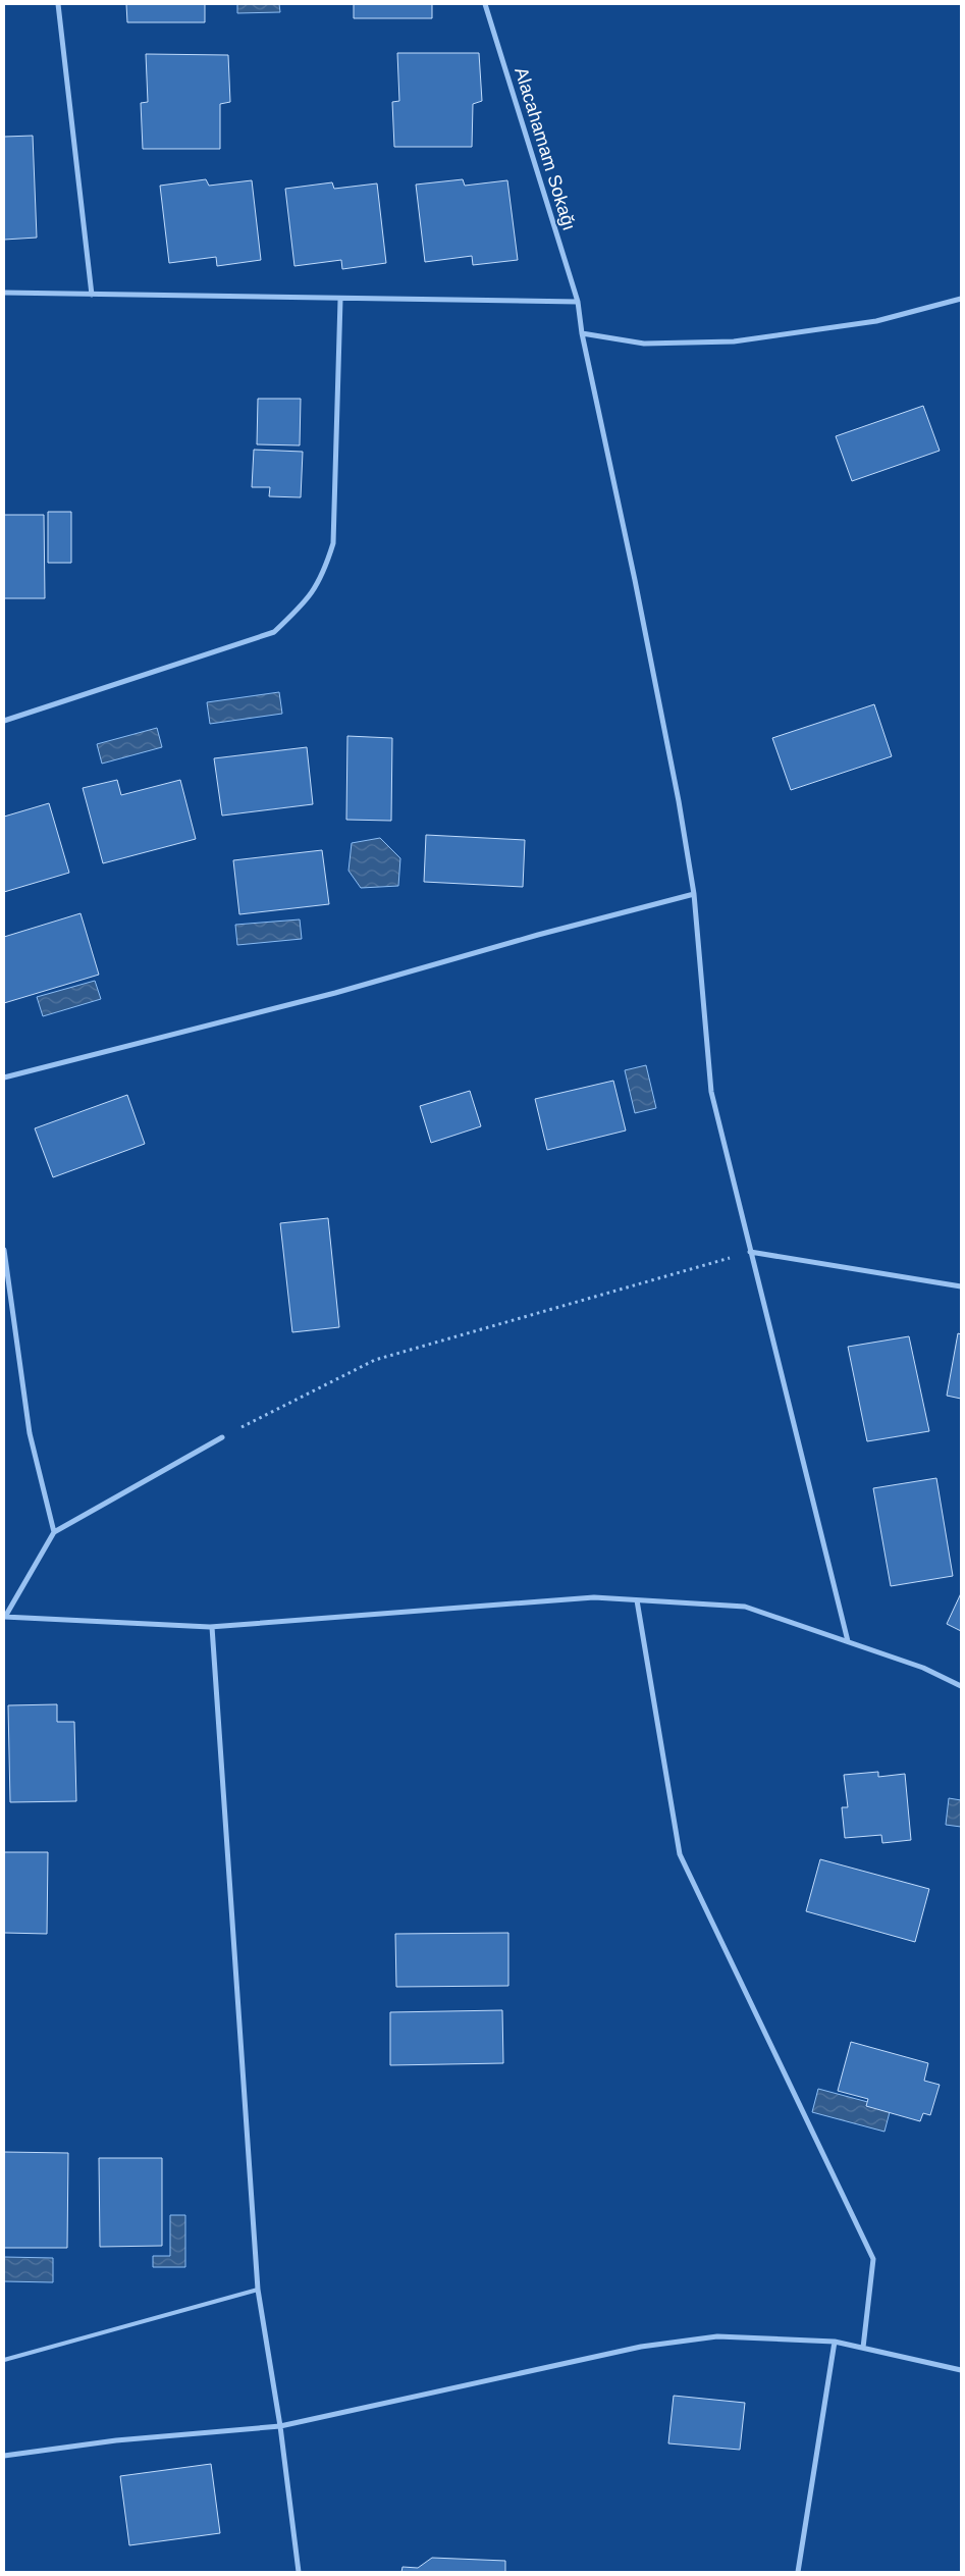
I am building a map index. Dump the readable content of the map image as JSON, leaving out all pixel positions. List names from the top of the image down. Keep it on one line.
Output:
{"streets":{"street":["Alacahamam Sokağı"]}}
